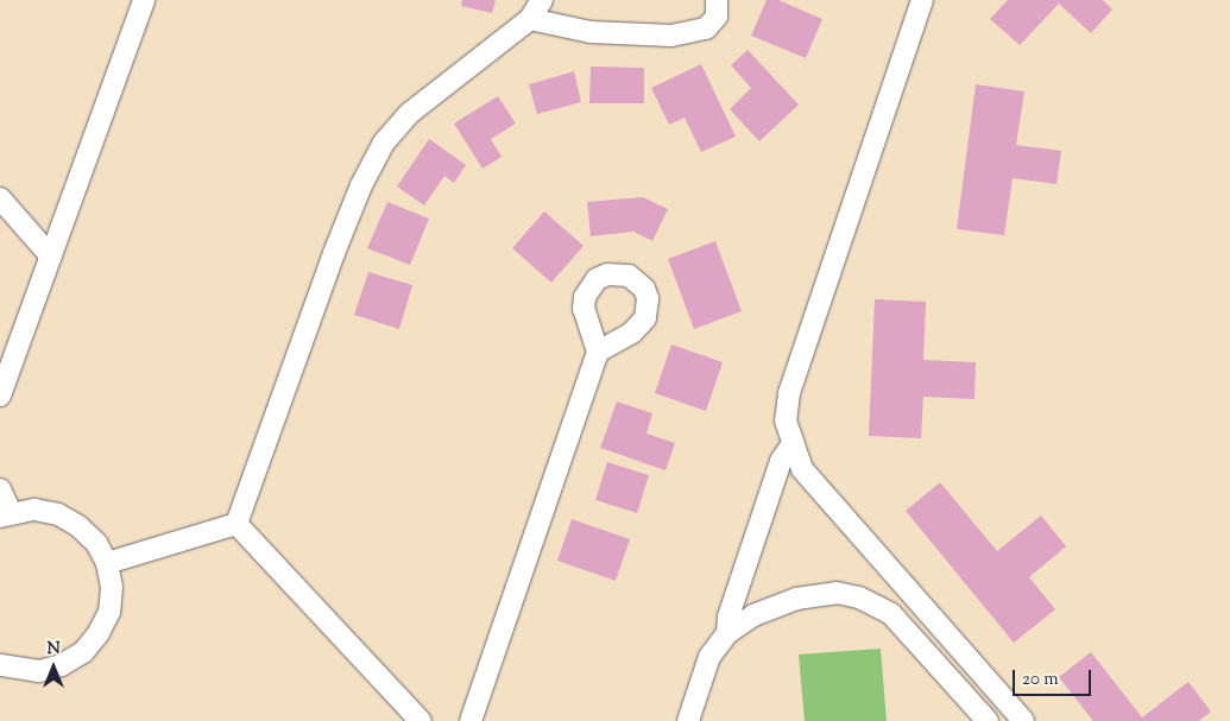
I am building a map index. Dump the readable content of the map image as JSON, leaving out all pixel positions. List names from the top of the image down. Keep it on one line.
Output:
{"scale_bar":"20 m","north":"top"}
